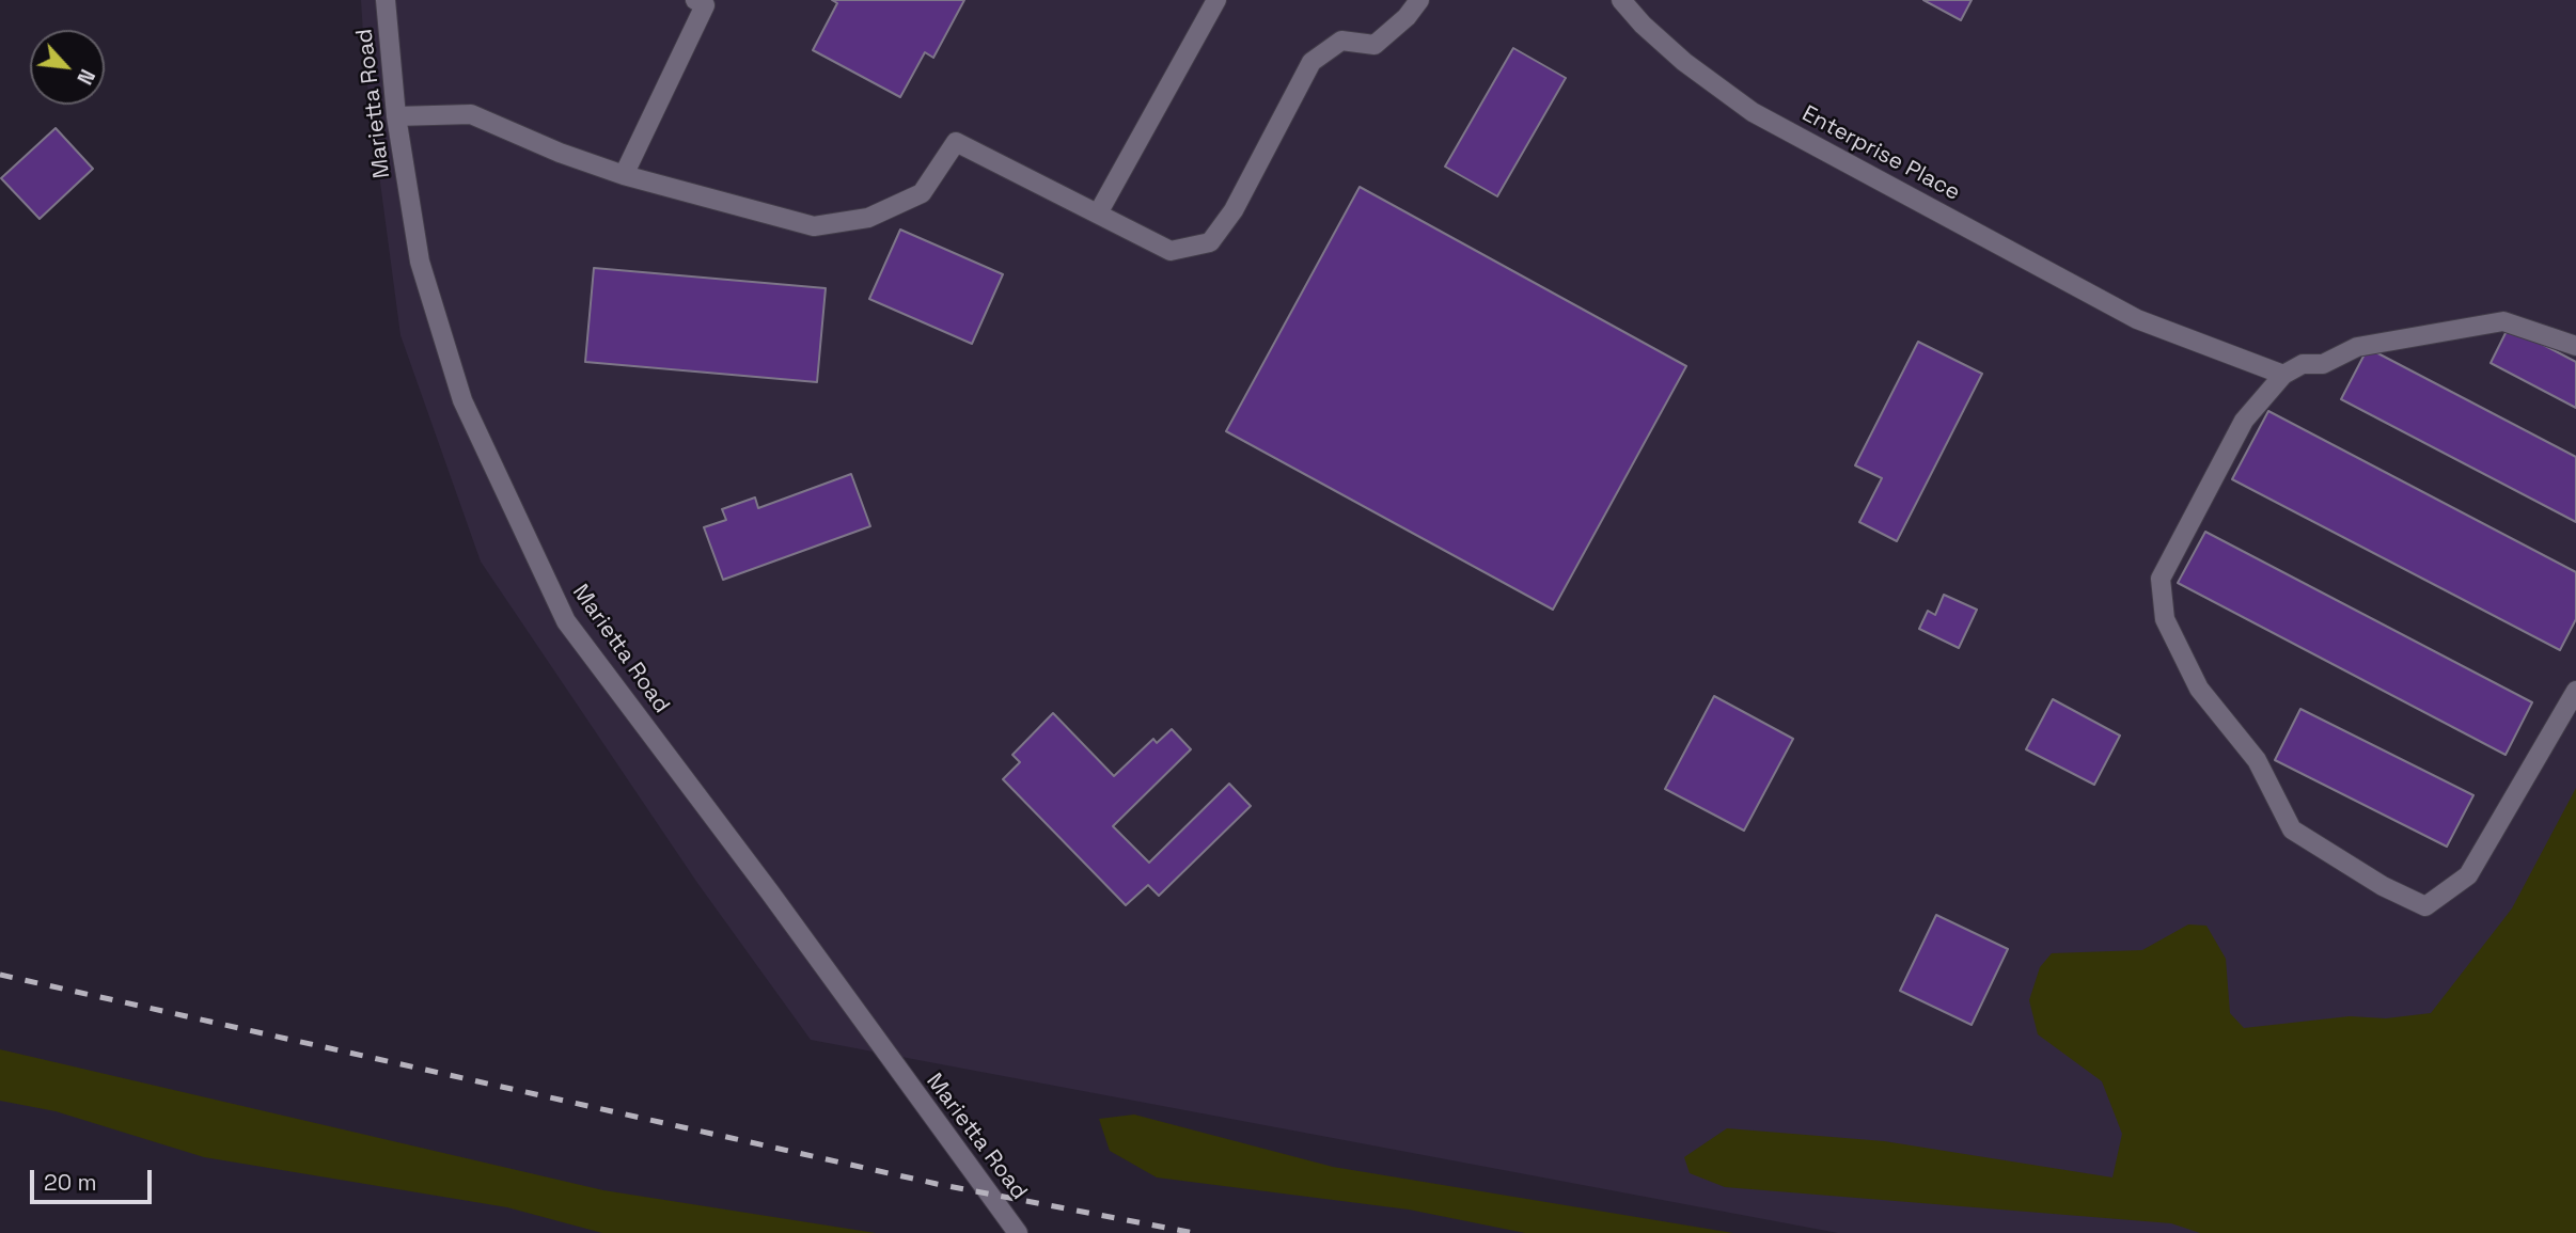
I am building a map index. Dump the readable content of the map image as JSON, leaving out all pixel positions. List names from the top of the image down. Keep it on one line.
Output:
{"streets":{"street":["Marietta Road","Enterprise Place"]},"scale_bar":"20 m","north":"bottom right"}
